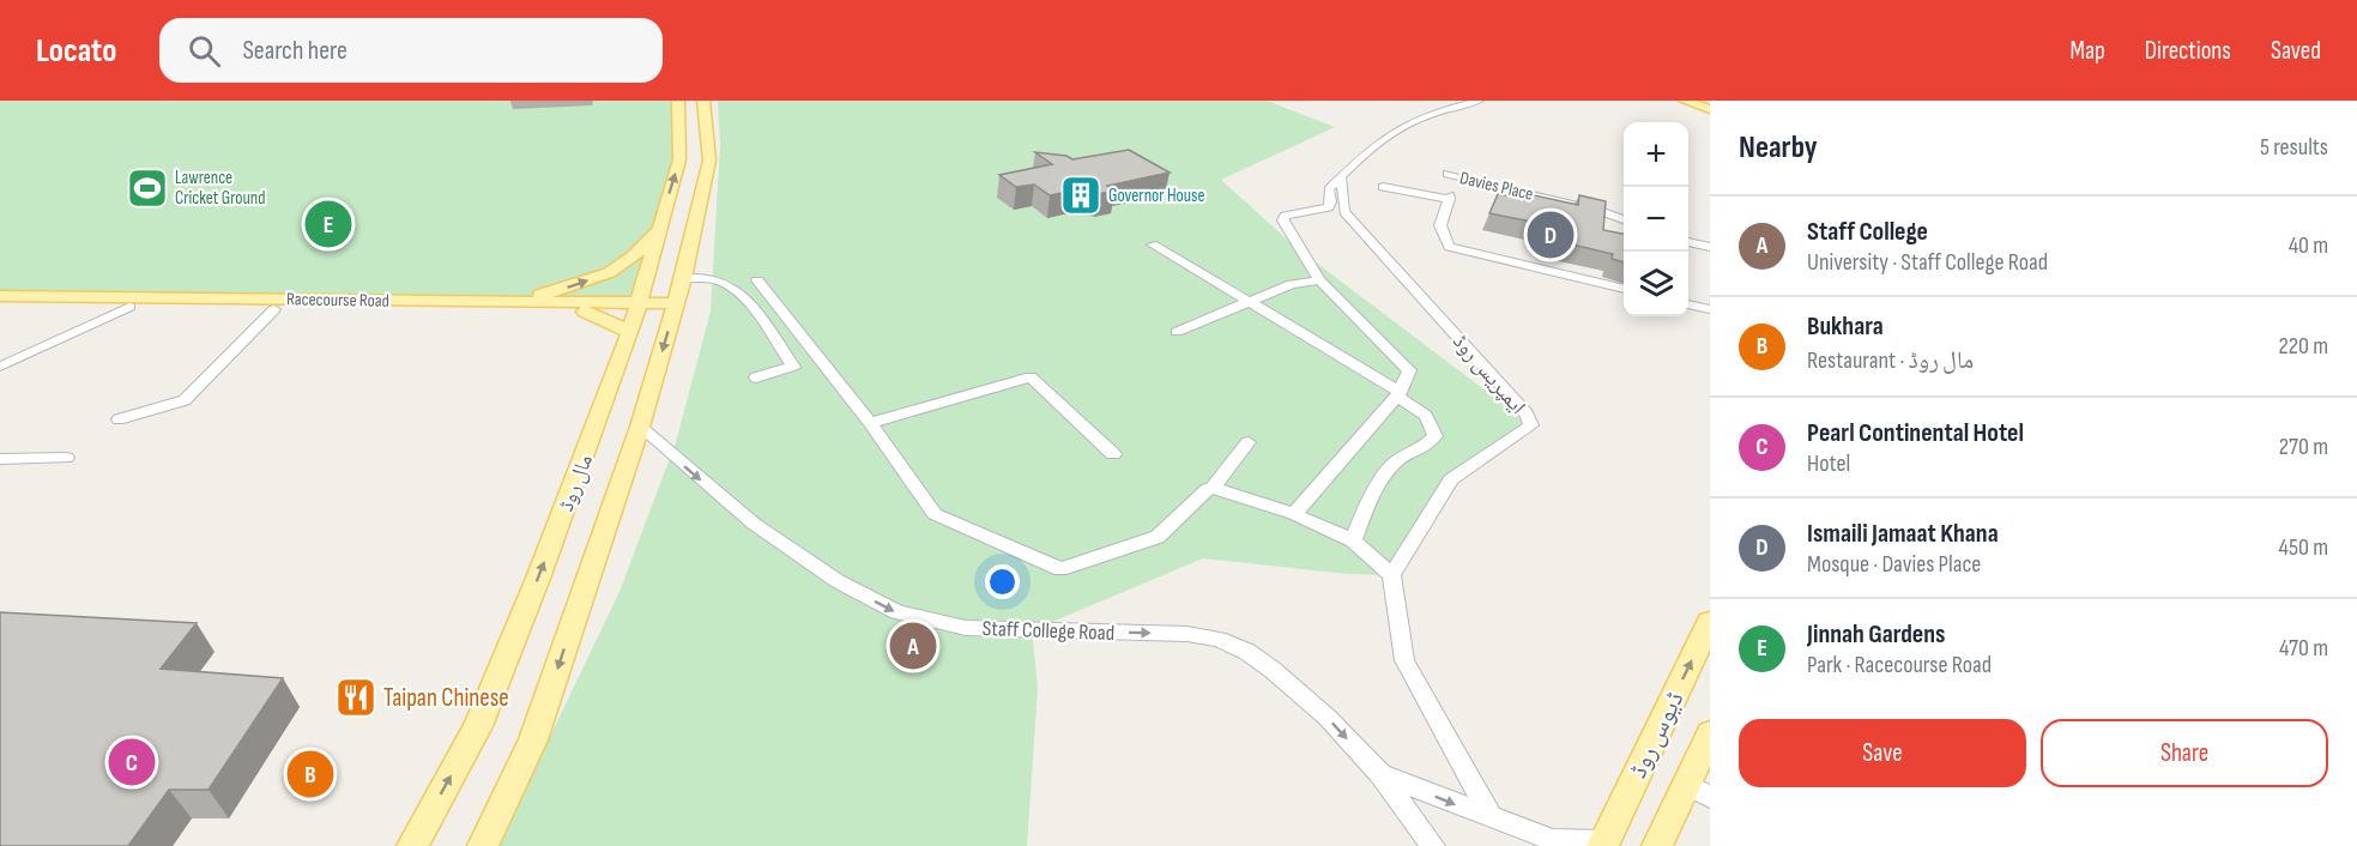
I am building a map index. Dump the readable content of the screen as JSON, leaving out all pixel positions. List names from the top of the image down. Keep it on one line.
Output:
{"streets":{"main road":["Racecourse Road","مال روڈ","ڈیوس روڈ"],"street":["Davies Place","ایمپریس روڈ","Staff College Road"]},"crossings":[["Racecourse Road","مال روڈ"],["مال روڈ","Staff College Road"]],"one_way":["Staff College Road"],"places":{"sports":["Lawrence Cricket Ground"],"building":["Governor House"],"restaurant":["Taipan Chinese"]},"page":{"header":"Locato","search":"Search here","nav":["Map","Directions","Saved"],"heading":["Nearby","5 results"],"map_buttons":["+","−"],"list":[{"mark":"A","name":"Staff College","note":"University · Staff College Road","value":"40 m"},{"mark":"B","name":"Bukhara","note":"Restaurant · مال روڈ","value":"220 m"},{"mark":"C","name":"Pearl Continental Hotel","note":"Hotel","value":"270 m"},{"mark":"D","name":"Ismaili Jamaat Khana","note":"Mosque · Davies Place","value":"450 m"},{"mark":"E","name":"Jinnah Gardens","note":"Park · Racecourse Road","value":"470 m"}],"pins":["E","D","A","C","B"],"buttons":["Save","Share"]}}
